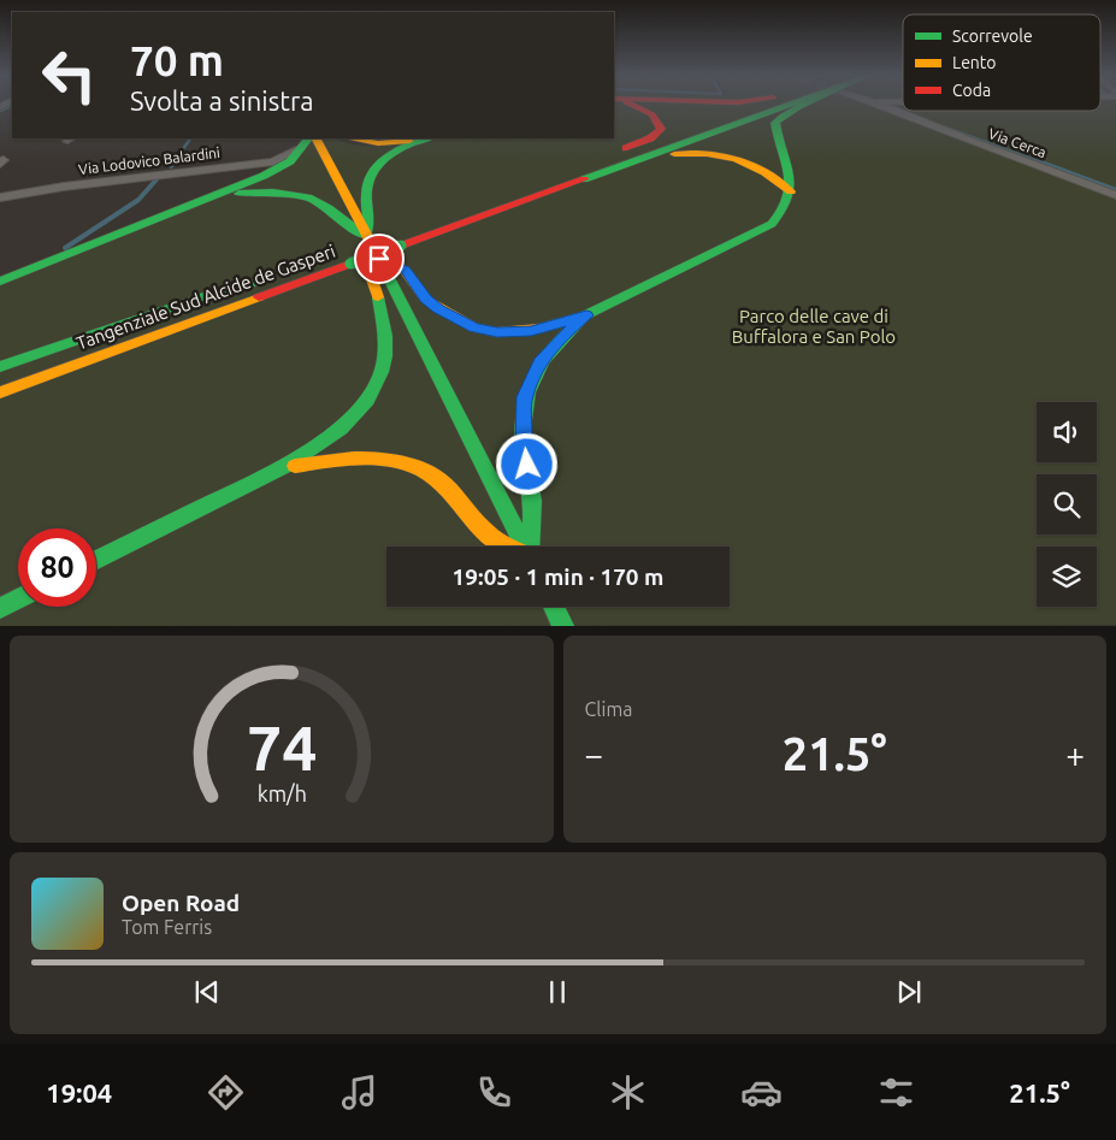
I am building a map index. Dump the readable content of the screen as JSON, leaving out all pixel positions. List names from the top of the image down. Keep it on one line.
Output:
{"streets":{"main road":["Tangenziale Sud Alcide de Gasperi"],"street":["Via Cerca","Via Lodovico Balardini"]},"parks":["Parco delle cave di Buffalora e San Polo"],"legend":["Scorrevole","Lento","Coda"],"page":{"turn":["70 m","Svolta a sinistra"],"limit":"80","trip":"19:05 · 1 min · 170 m","tile":"Clima","heat":["−","21.5°","+"],"song":["Open Road","Tom Ferris"],"tabs":["19:04","21.5°"],"gauge":["74","km/h"]}}
